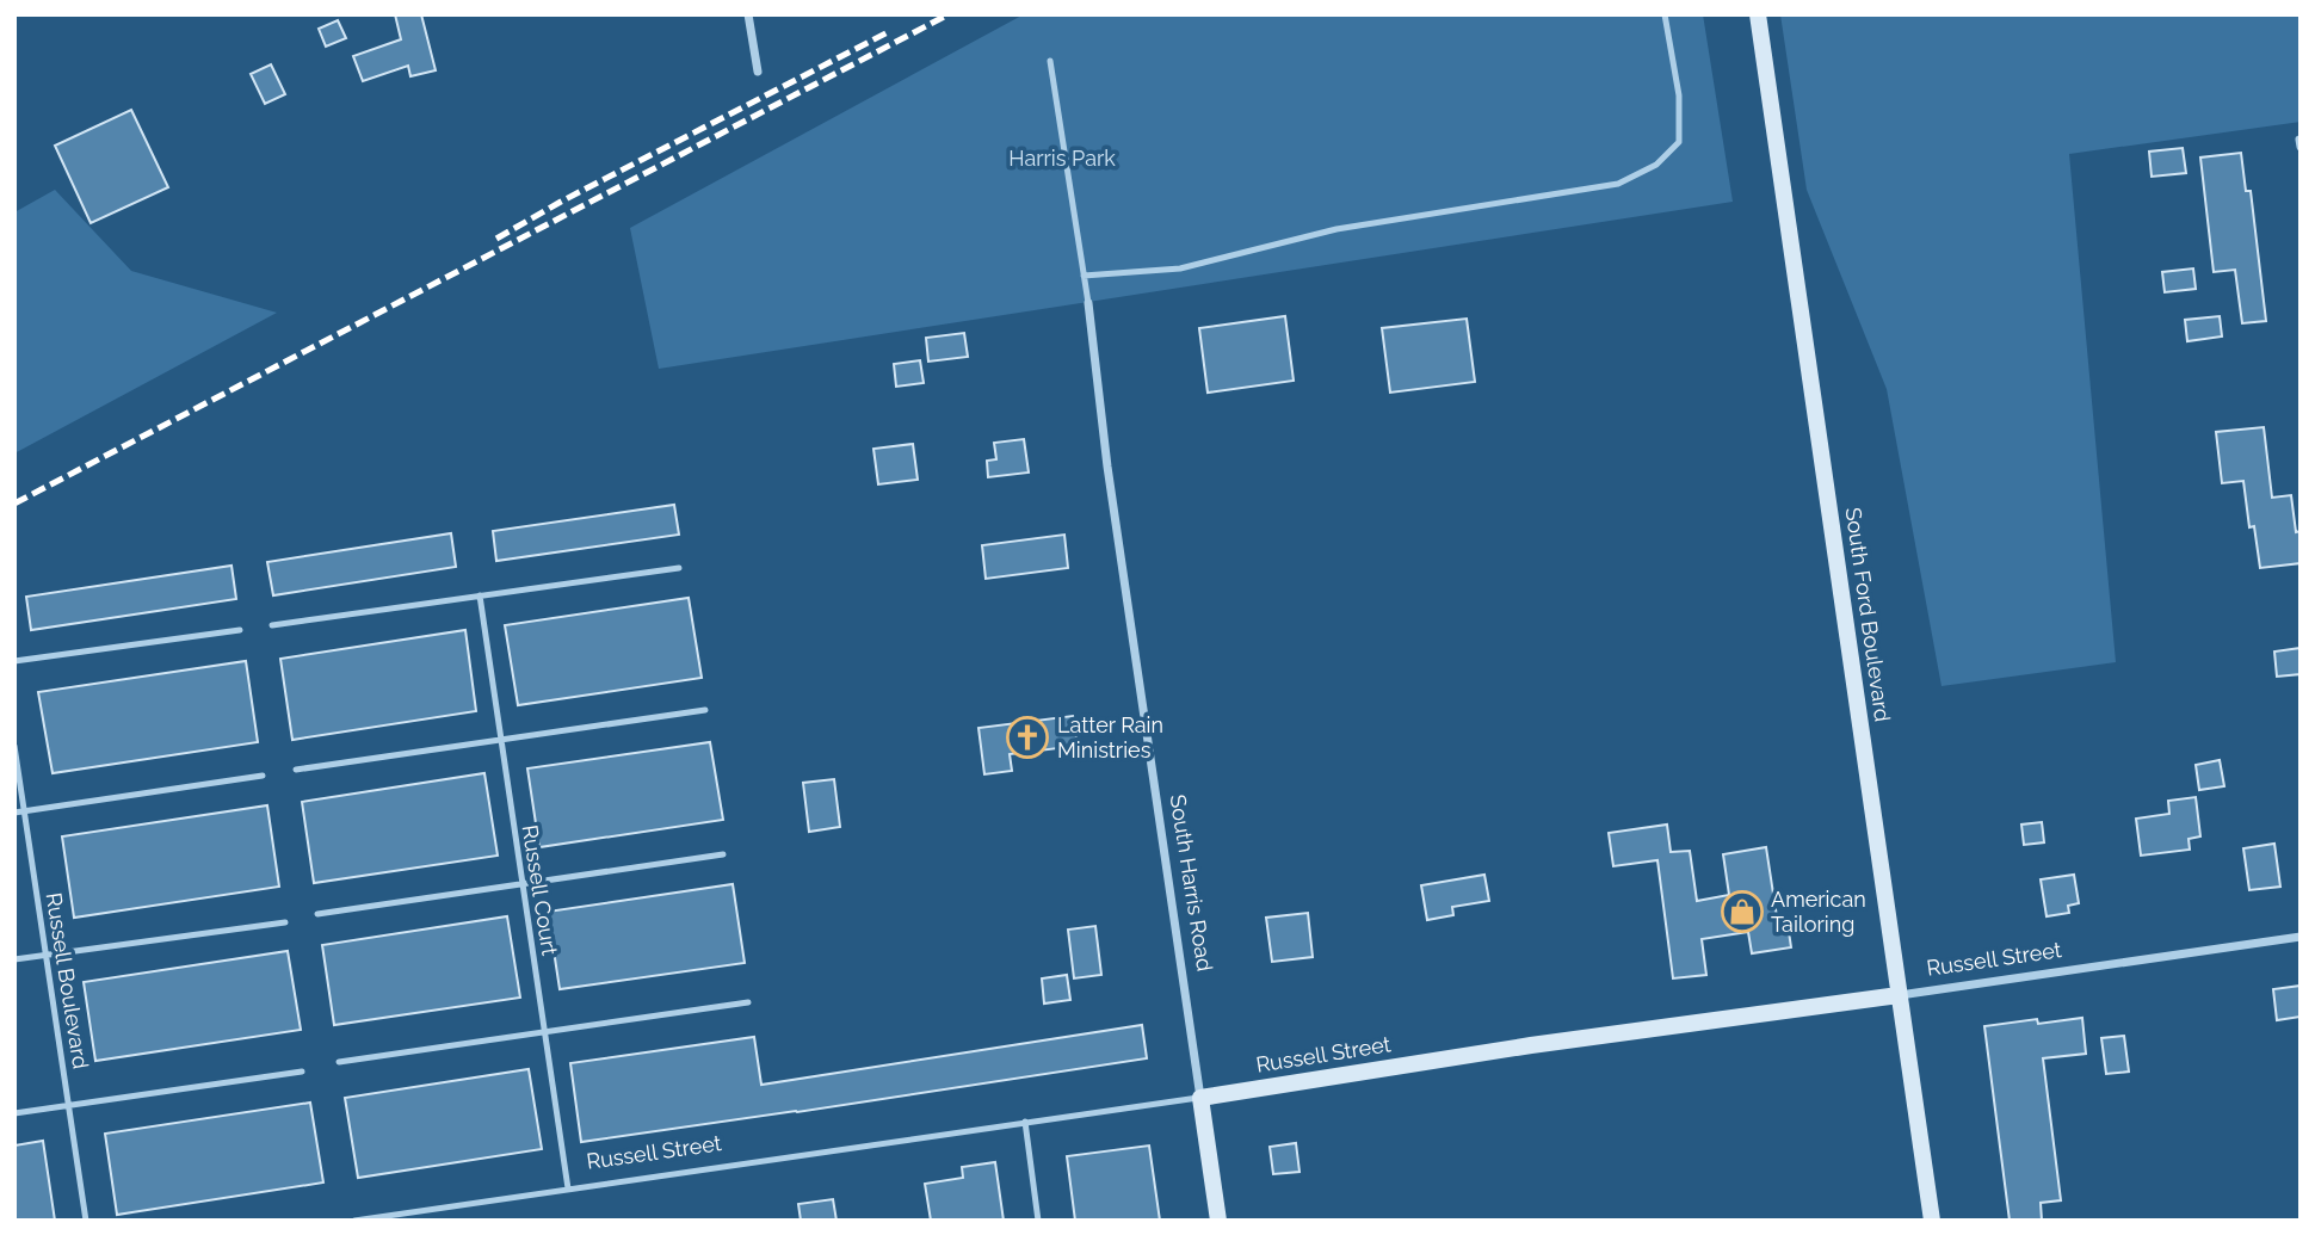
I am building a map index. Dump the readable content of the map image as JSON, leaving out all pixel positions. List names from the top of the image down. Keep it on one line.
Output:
{"streets":{"main road":["South Ford Boulevard","South Harris Road","Russell Street"],"lane":["Russell Court","Russell Boulevard"]},"crossings":[["South Ford Boulevard","Russell Street"],["South Harris Road","Russell Street"],["Russell Court","Russell Street"]],"parks":["Harris Park"],"places":{"church":["Latter Rain Ministries"],"shop":["American Tailoring"]}}
